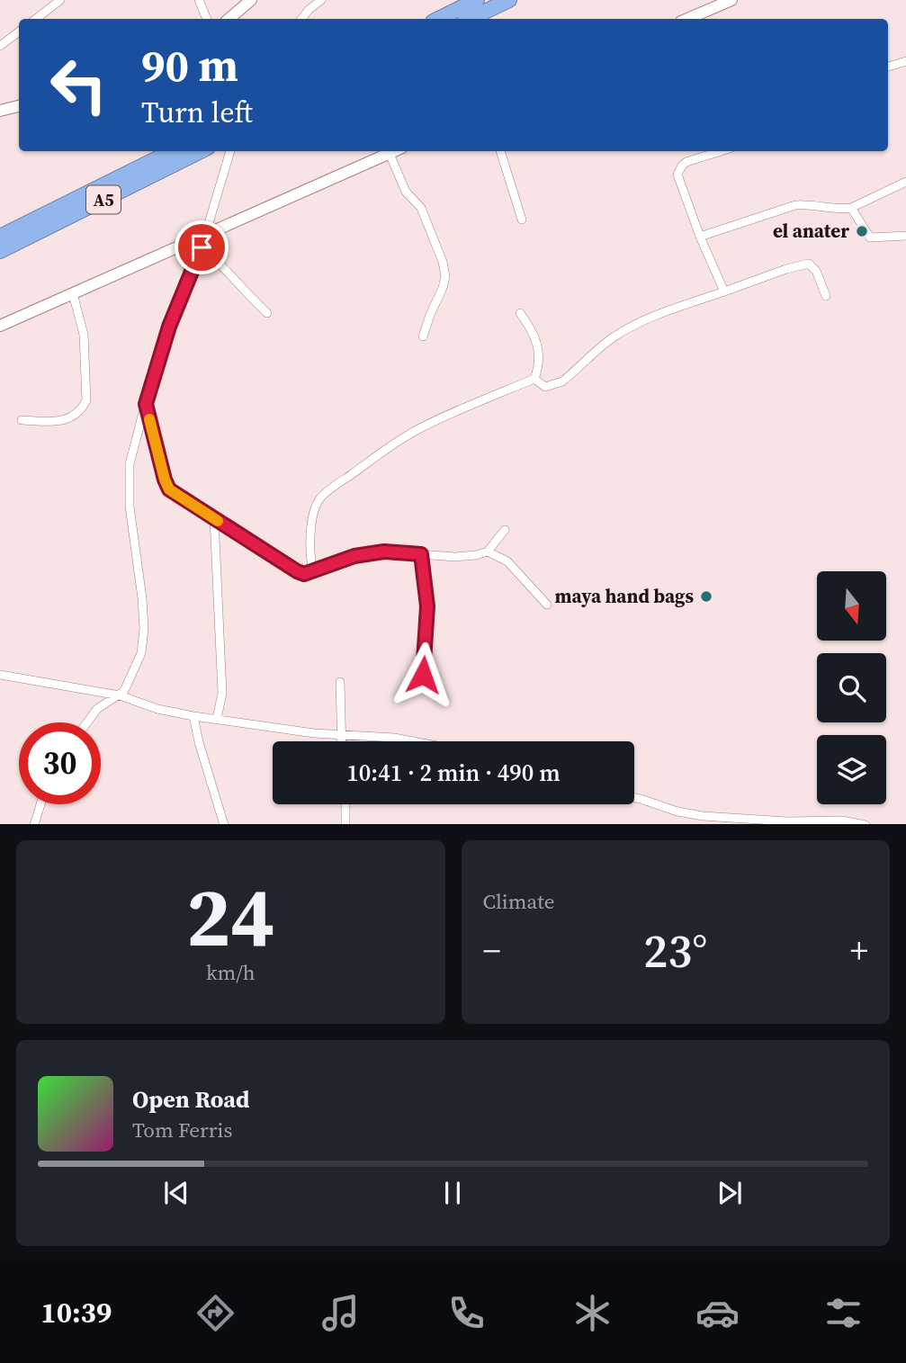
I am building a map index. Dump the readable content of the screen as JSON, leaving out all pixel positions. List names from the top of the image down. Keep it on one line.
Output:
{"streets":{"highway":["A5"]},"places":["el anater","maya hand bags"],"north":"bottom","page":{"turn":["90 m","Turn left"],"limit":"30","trip":"10:41 · 2 min · 490 m","tile":[["24","km/h"],"Climate"],"heat":["−","23°","+"],"song":["Open Road","Tom Ferris"],"tabs":"10:39"}}
